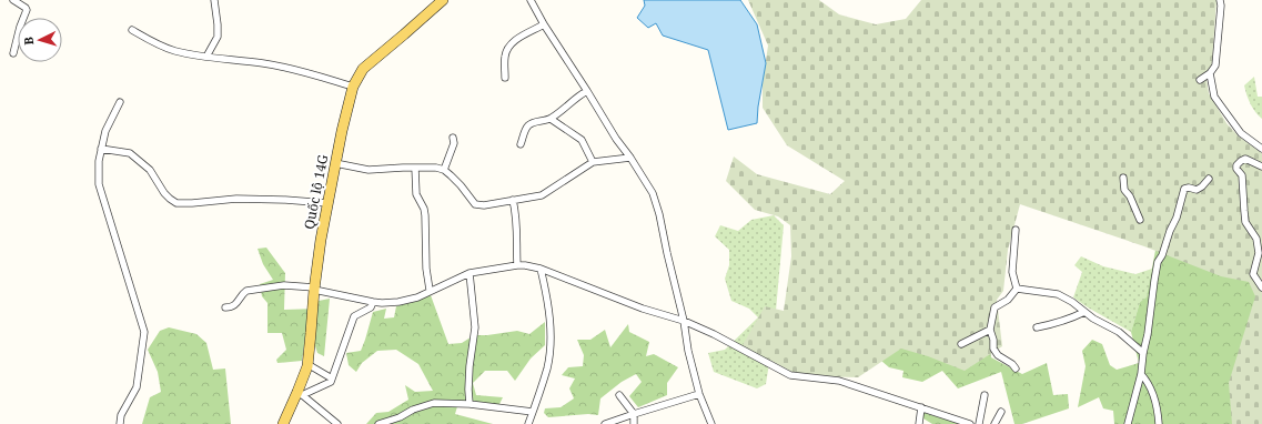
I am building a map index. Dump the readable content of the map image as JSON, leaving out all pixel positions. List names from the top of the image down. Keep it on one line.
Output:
{"streets":{"main road":["Quốc lộ 14G"]},"north":"left"}
